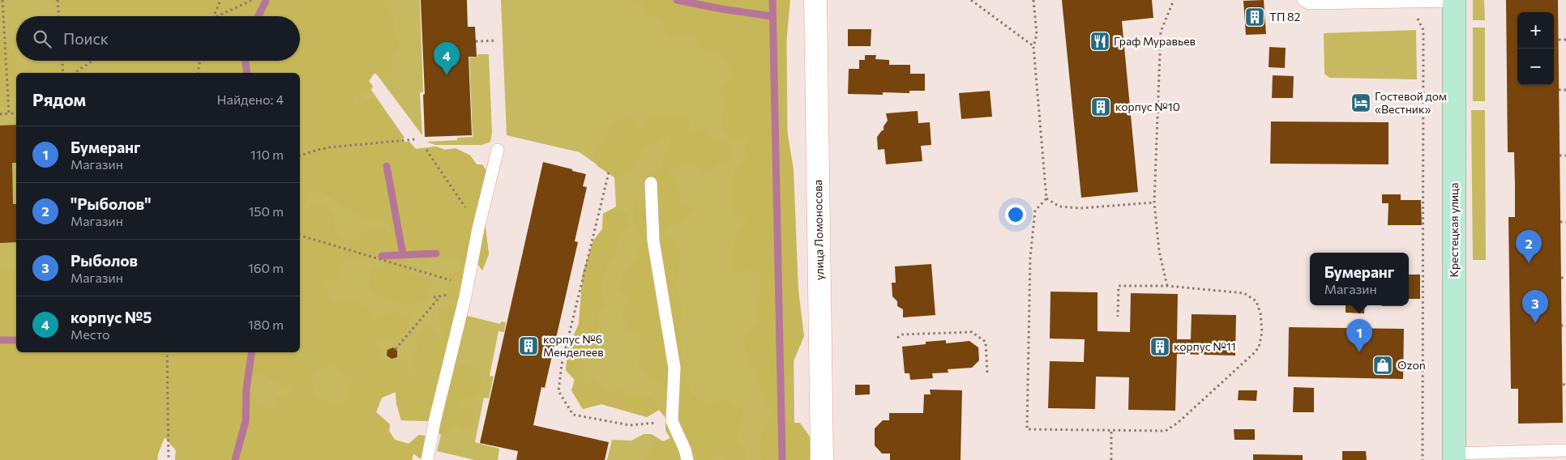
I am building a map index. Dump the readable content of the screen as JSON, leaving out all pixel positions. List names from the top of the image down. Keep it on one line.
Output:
{"streets":{"main road":["Крестецкая улица"],"street":["улица Ломоносова"]},"places":{"building":["ТП 82","корпус №10","корпус №6 Менделеев","корпус №11"],"restaurant":["Граф Муравьев"],"hotel":["Гостевой дом «Вестник»"],"shop":["Ozon"]},"page":{"map_buttons":["+","−"],"search":"Поиск","pins":["4","2","3","1"],"heading":["Рядом","Найдено: 4"],"list":[{"mark":"1","name":"Бумеранг","note":"Магазин","value":"110 m"},{"mark":"2","name":"\"Рыболов\"","note":"Магазин","value":"150 m"},{"mark":"3","name":"Рыболов","note":"Магазин","value":"160 m"},{"mark":"4","name":"корпус №5","note":"Место","value":"180 m"}],"popup":["Бумеранг","Магазин"]}}
